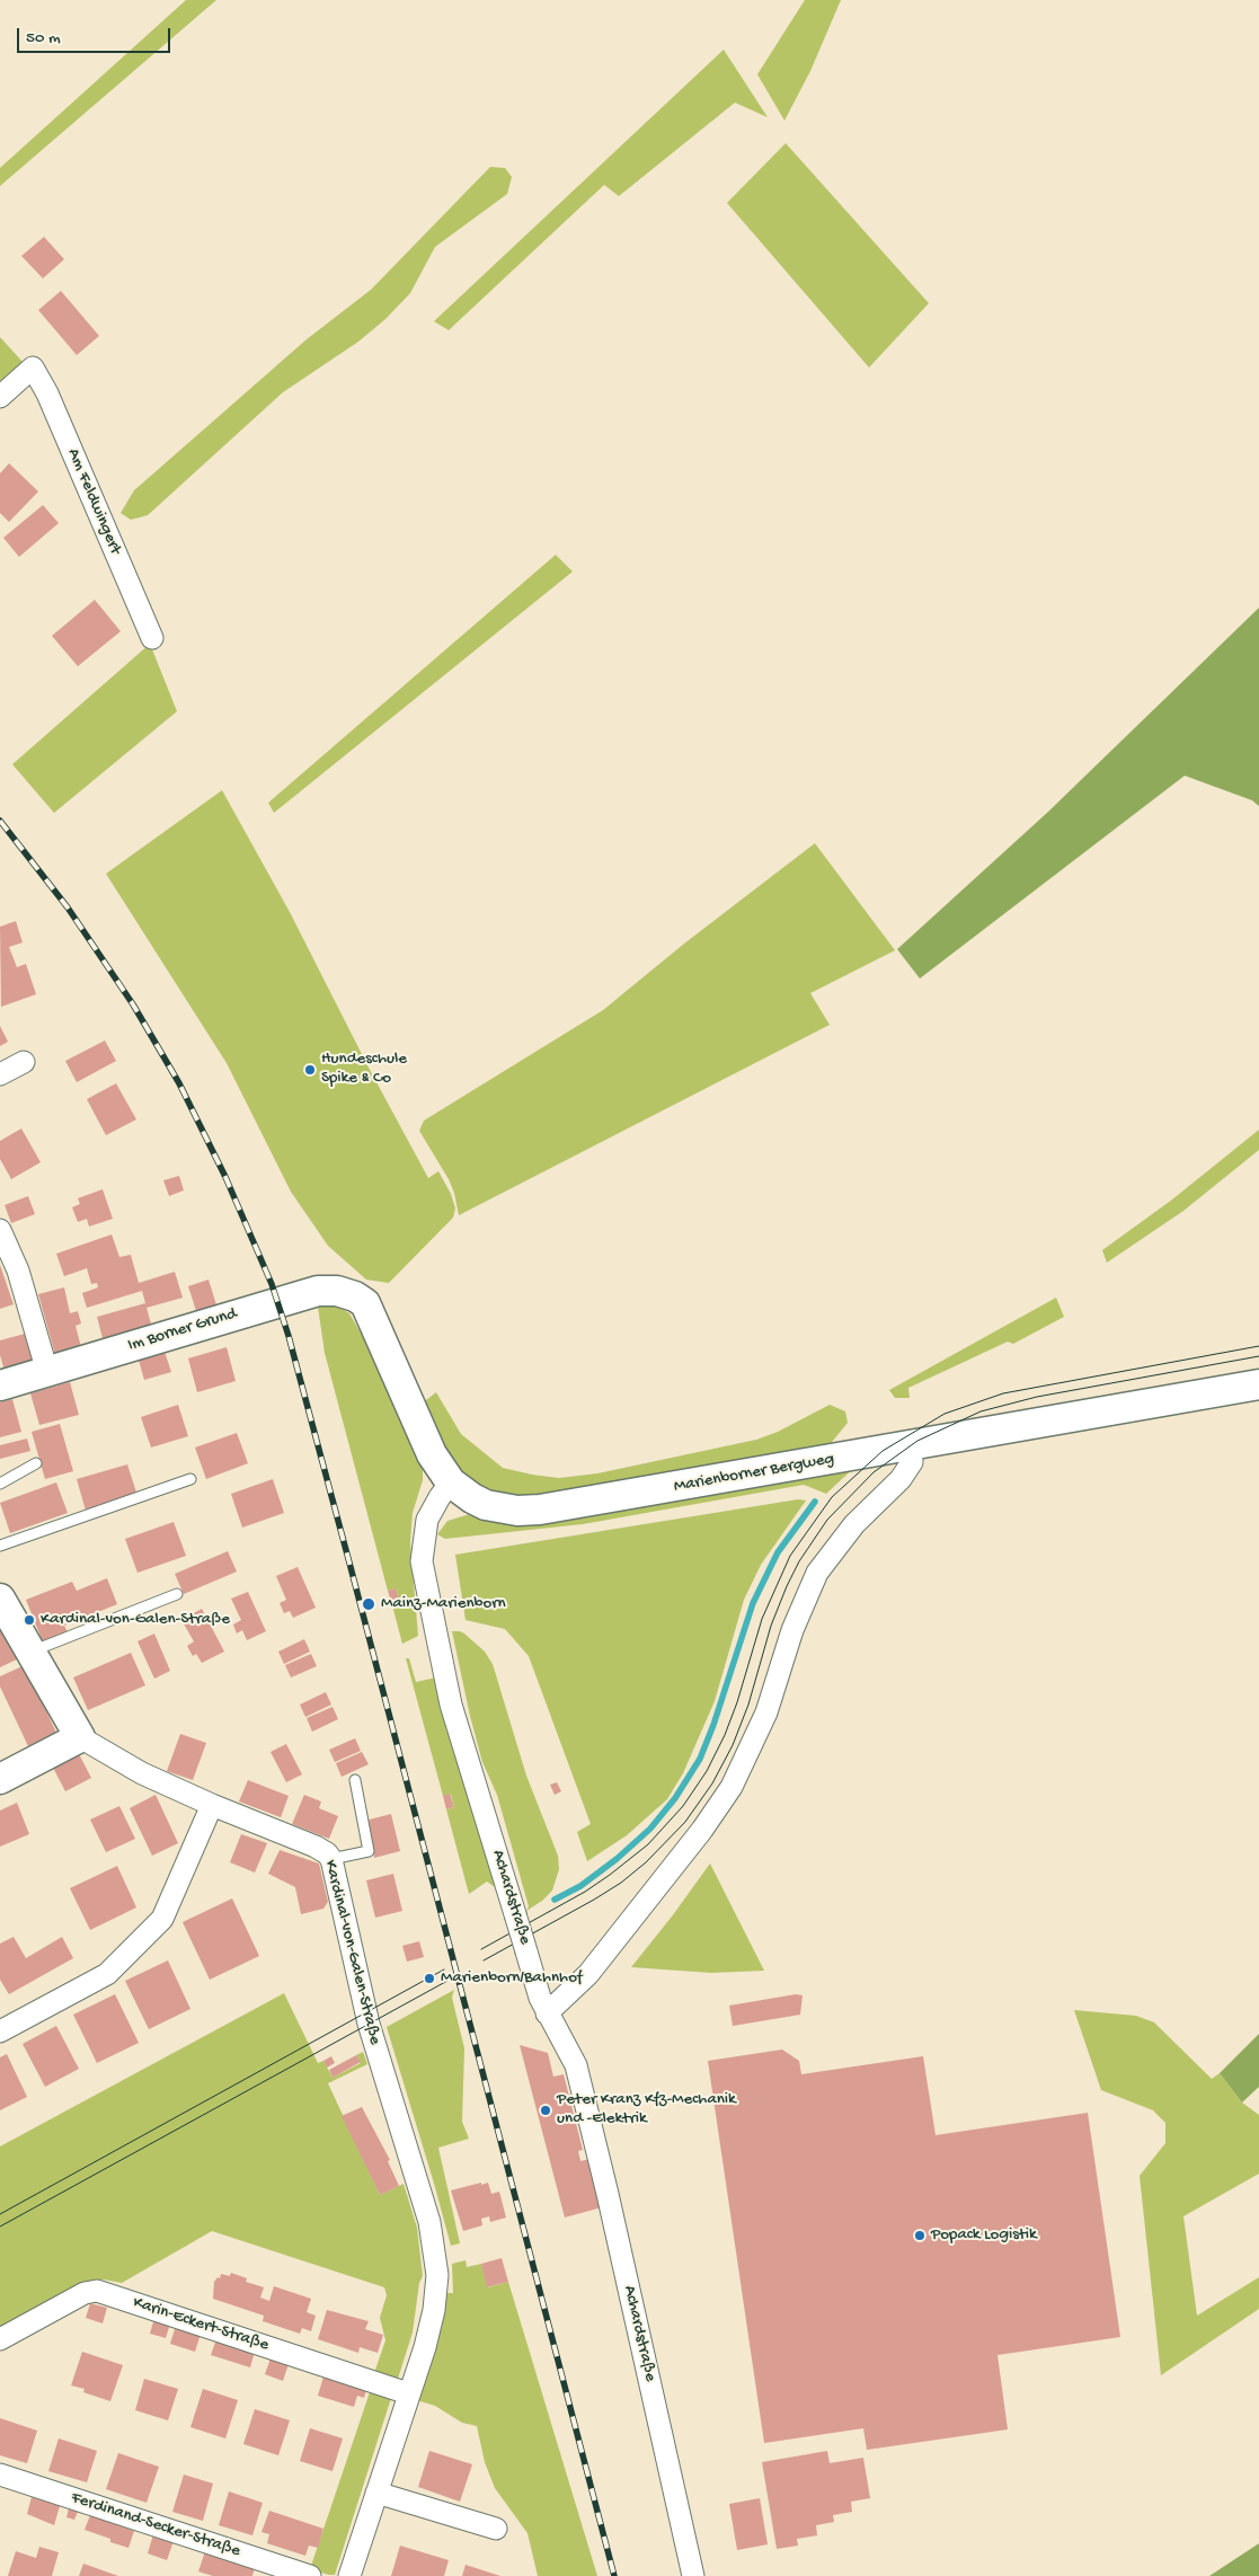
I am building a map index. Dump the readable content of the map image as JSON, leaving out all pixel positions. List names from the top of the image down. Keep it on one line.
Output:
{"streets":{"street":["Am Feldwingert","Im Borner Grund","Marienborner Bergweg","Achardstraße","Kardinal-von-Galen-Straße","Karin-Eckert-Straße","Ferdinand-Secker-Straße"]},"crossings":[["Im Borner Grund","Marienborner Bergweg"],["Marienborner Bergweg","Achardstraße"],["Kardinal-von-Galen-Straße","Karin-Eckert-Straße"]],"places":["Hundeschule Spike & Co","Mainz-Marienborn","Kardinal-von-Galen-Straße","Marienborn/Bahnhof","Peter Kranz Kfz-Mechanik und -Elektrik","Popack Logistik"],"scale_bar":"50 m"}
